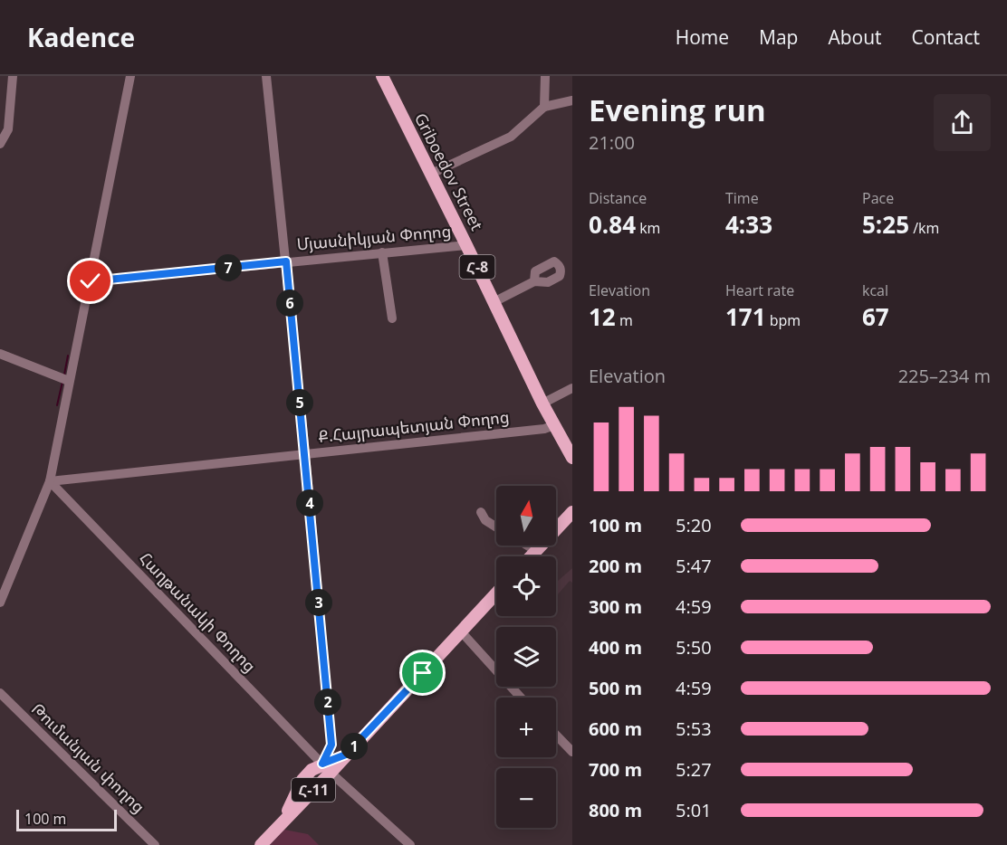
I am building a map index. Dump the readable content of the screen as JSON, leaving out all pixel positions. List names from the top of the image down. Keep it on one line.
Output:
{"streets":{"main road":["Griboedov Street","Հ-8","Հ-11"],"street":["Մյասնիկյան Փողոց","Ք.Հայրապետյան Փողոց","Հաղթանակի Փողոց","Թումանյան փողոց"]},"crossings":[["Griboedov Street","Մյասնիկյան Փողոց"],["Griboedov Street","Ք.Հայրապետյան Փողոց"],["Ք.Հայրապետյան Փողոց","Հաղթանակի Փողոց"],["Հաղթանակի Փողոց","Հ-11"]],"scale_bar":"100 m","north":"top","page":{"header":"Kadence","nav":["Home","Map","About","Contact"],"heading":["Evening run","21:00"],"stats":[["Distance","0.84 km"],["Time","4:33"],["Pace","5:25 /km"],["Elevation","12 m"],["Heart rate","171 bpm"],["kcal","67"]],"pins":["7","6","5","4","3","2","1"],"chart":["Elevation","225–234 m"],"map_buttons":["+","−"],"list":[{"name":"100 m","note":"5:20"},{"name":"200 m","note":"5:47"},{"name":"300 m","note":"4:59"},{"name":"400 m","note":"5:50"},{"name":"500 m","note":"4:59"},{"name":"600 m","note":"5:53"},{"name":"700 m","note":"5:27"},{"name":"800 m","note":"5:01"}],"scale":"100 m"}}
